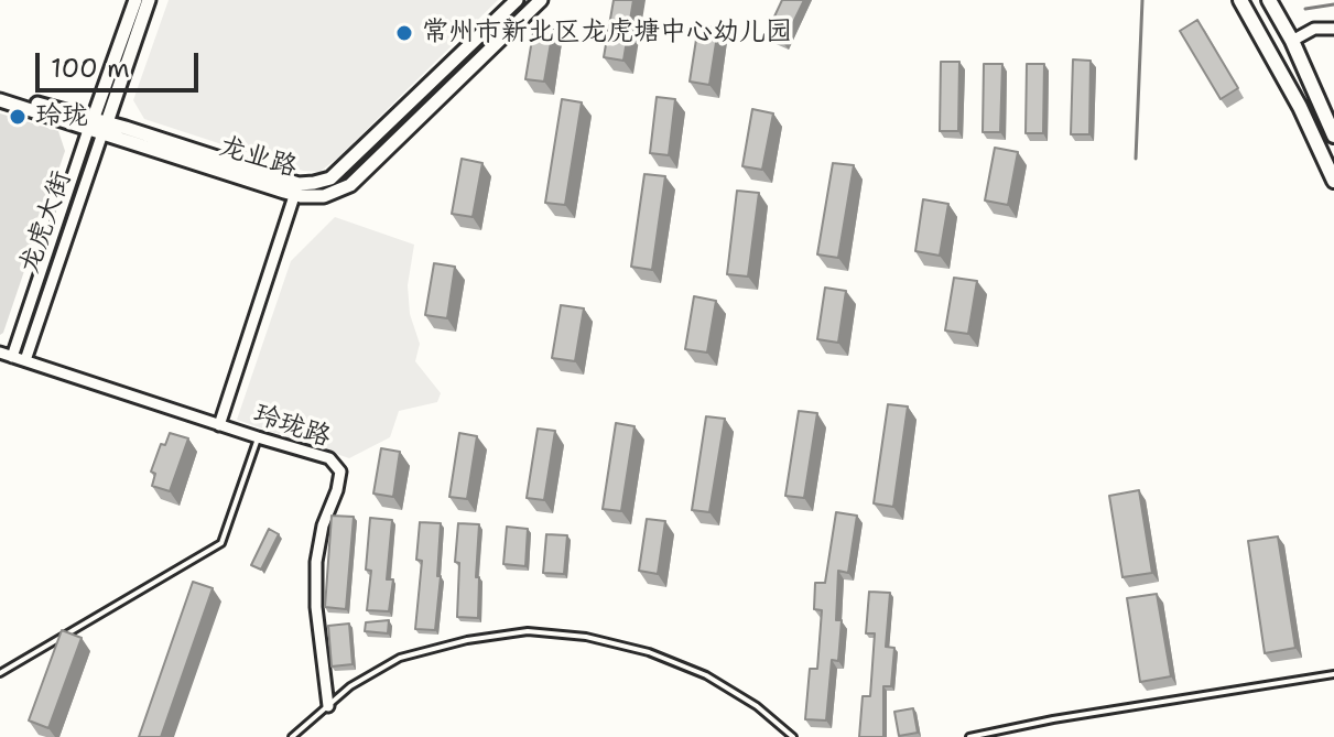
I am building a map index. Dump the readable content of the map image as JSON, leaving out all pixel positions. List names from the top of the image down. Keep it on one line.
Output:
{"streets":{"street":["龙业路","龙虎大街","玲珑路"]},"crossings":[["龙业路","龙虎大街"],["龙虎大街","玲珑路"]],"places":["常州市新北区龙虎塘中心幼儿园","玲珑"],"scale_bar":"100 m"}
